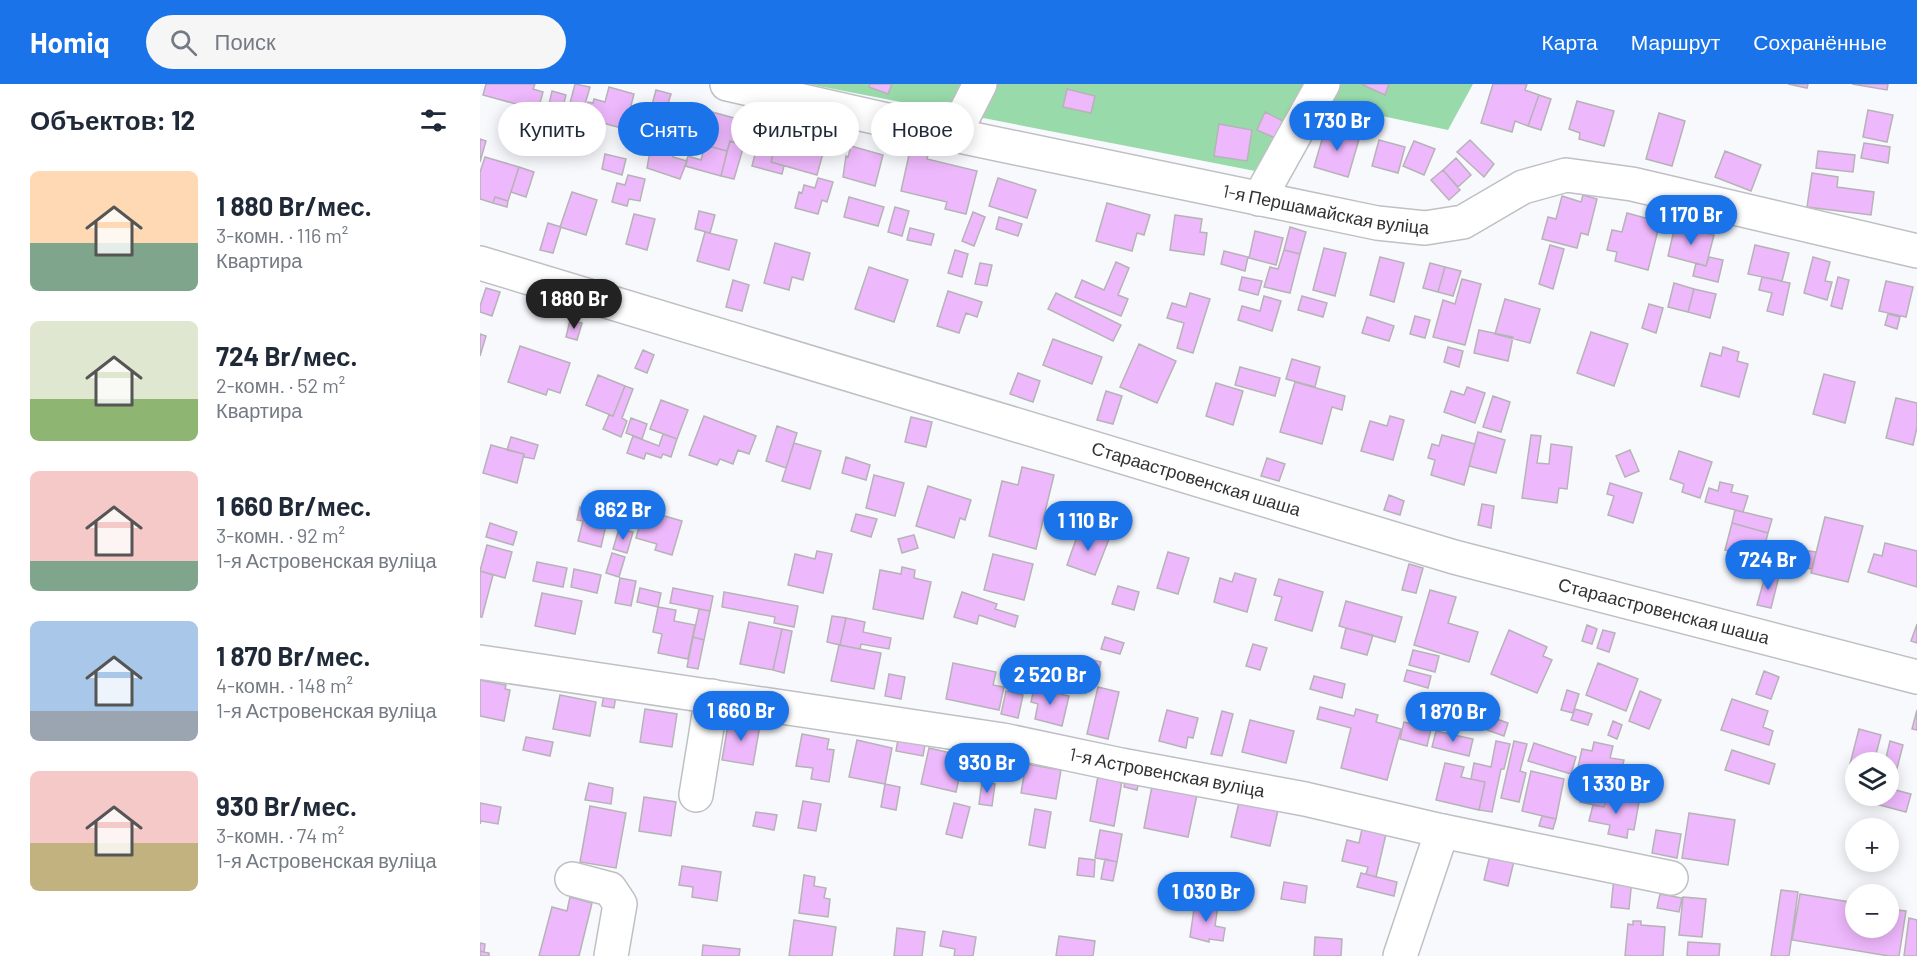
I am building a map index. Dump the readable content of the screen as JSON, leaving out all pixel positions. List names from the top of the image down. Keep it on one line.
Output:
{"streets":{"street":["1-я Першамайская вуліца","Стараастровенская шаша","1-я Астровенская вуліца"]},"page":{"header":"Homiq","search":"Поиск","nav":["Карта","Маршрут","Сохранённые"],"heading":"Объектов: 12","price":["1 730 Br","1 170 Br","1 880 Br","862 Br","1 110 Br","724 Br","2 520 Br","1 660 Br","1 870 Br","930 Br","1 330 Br","1 030 Br"],"chip":["Купить","Снять","Фильтры","Новое"],"list":[{"name":"1 880 Br/мес.","note":"3-комн. · 116 m² · Квартира"},{"name":"724 Br/мес.","note":"2-комн. · 52 m² · Квартира"},{"name":"1 660 Br/мес.","note":"3-комн. · 92 m² · 1-я Астровенская вуліца"},{"name":"1 870 Br/мес.","note":"4-комн. · 148 m² · 1-я Астровенская вуліца"},{"name":"930 Br/мес.","note":"3-комн. · 74 m² · 1-я Астровенская вуліца"}],"map_buttons":["+","−"]}}
